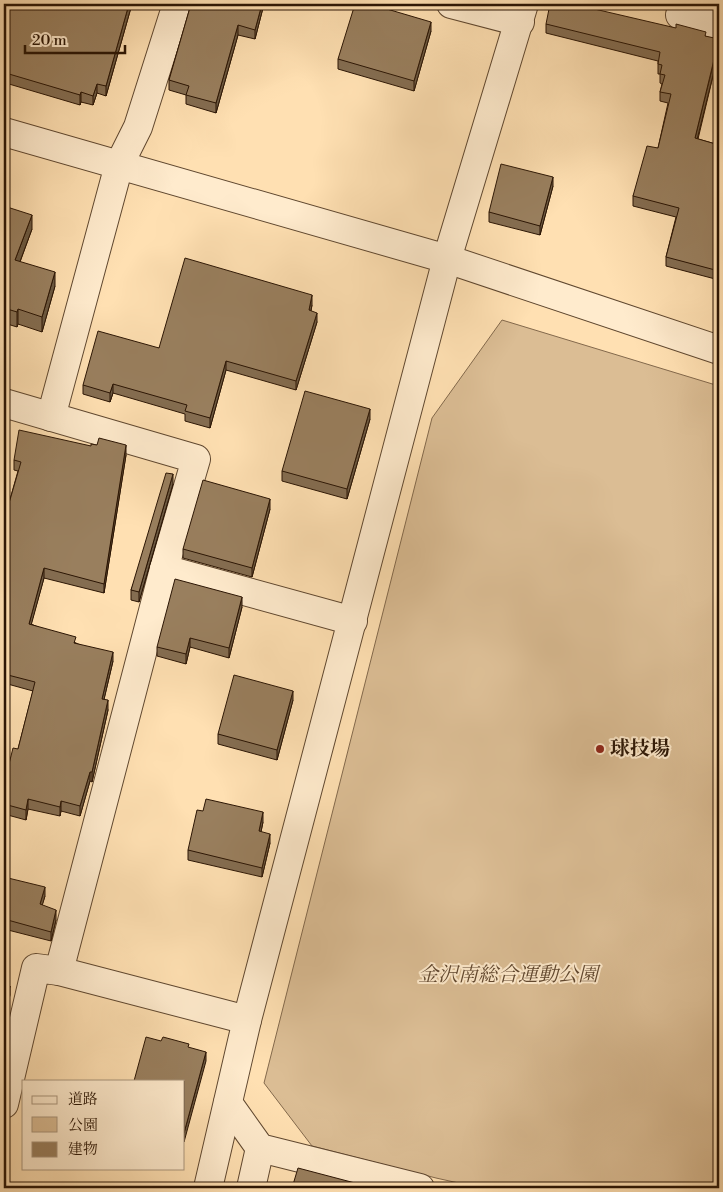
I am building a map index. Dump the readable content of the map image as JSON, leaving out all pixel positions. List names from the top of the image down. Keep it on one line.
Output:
{"parks":["金沢南総合運動公園"],"places":["球技場"],"legend":["道路","公園","建物"],"scale_bar":"20 m"}
